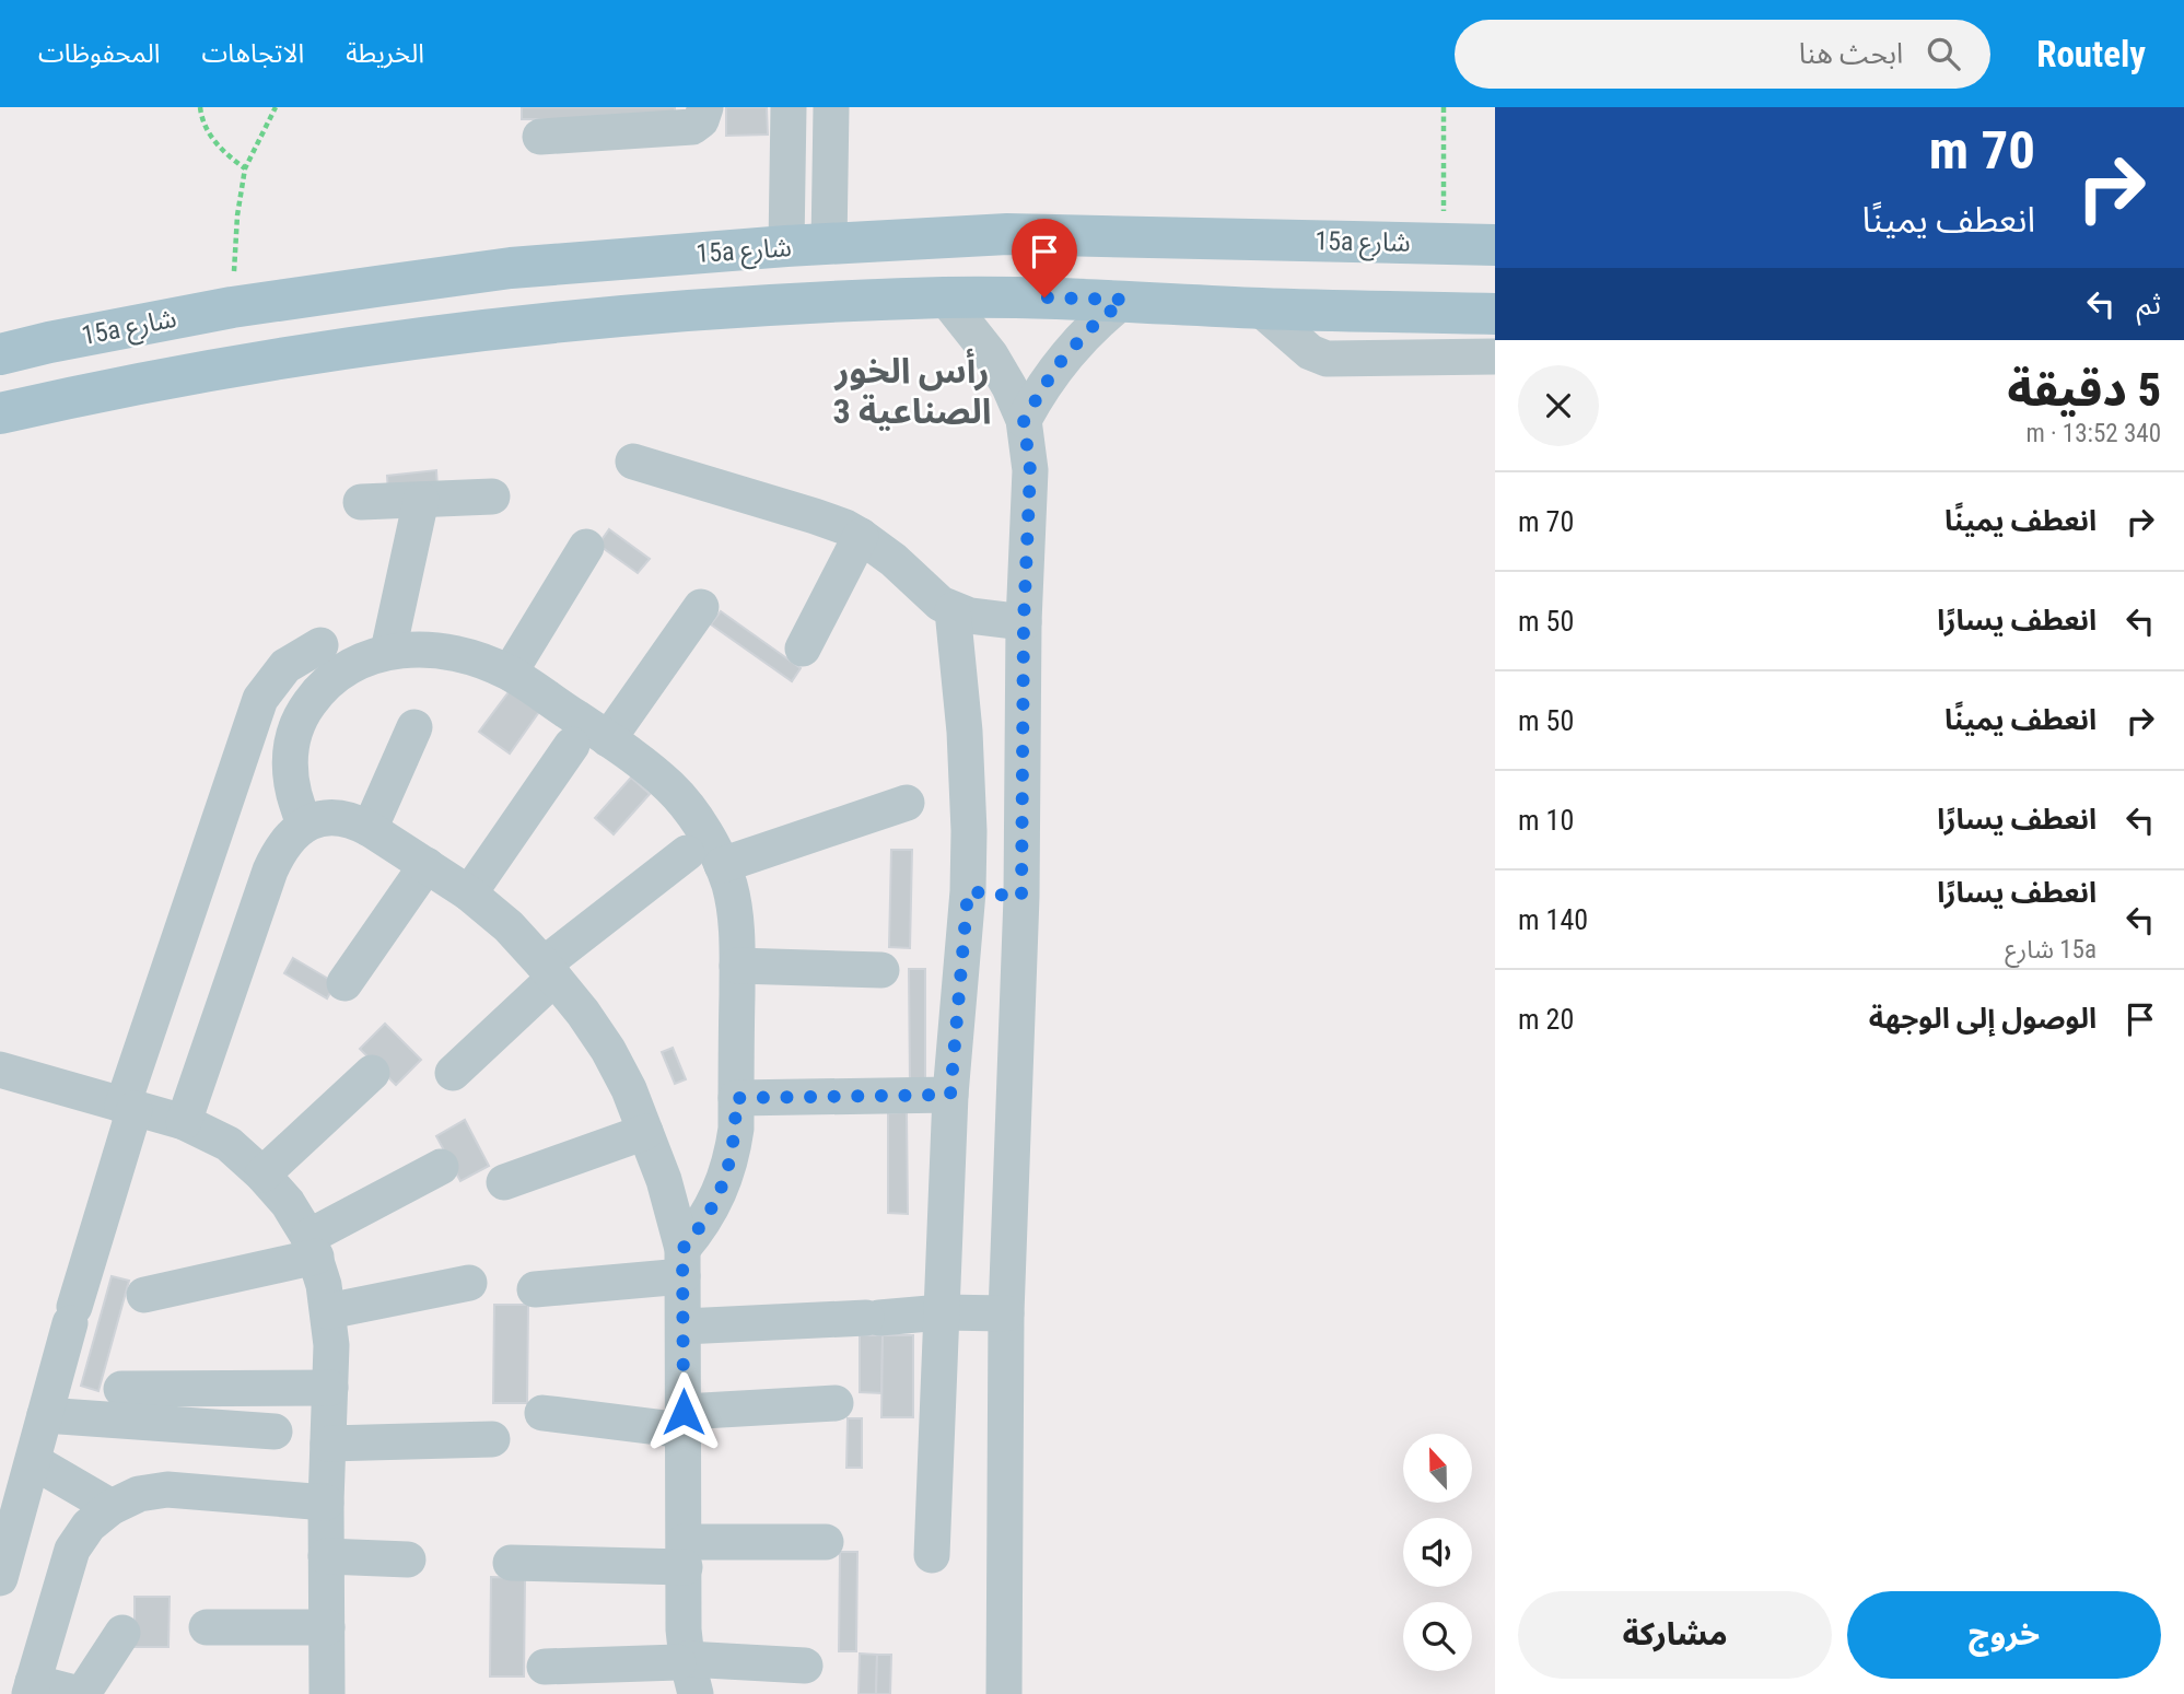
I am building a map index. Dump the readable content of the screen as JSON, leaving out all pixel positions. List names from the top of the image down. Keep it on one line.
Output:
{"streets":{"main road":["15a شارع"]},"districts":["رأس الخور الصناعية 3"],"north":"top","page":{"header":"Routely","search":"ابحث هنا","nav":["الخريطة","الاتجاهات","المحفوظات"],"turn":["70 m","انعطف يمينًا"],"then":"ثم","heading":["5 دقيقة","340 m · 13:52"],"list":[{"name":"انعطف يمينًا","value":"70 m"},{"name":"انعطف يسارًا","value":"50 m"},{"name":"انعطف يمينًا","value":"50 m"},{"name":"انعطف يسارًا","value":"10 m"},{"name":"انعطف يسارًا","note":"15a شارع","value":"140 m"},{"name":"الوصول إلى الوجهة","value":"20 m"}],"buttons":["خروج","مشاركة"]}}
